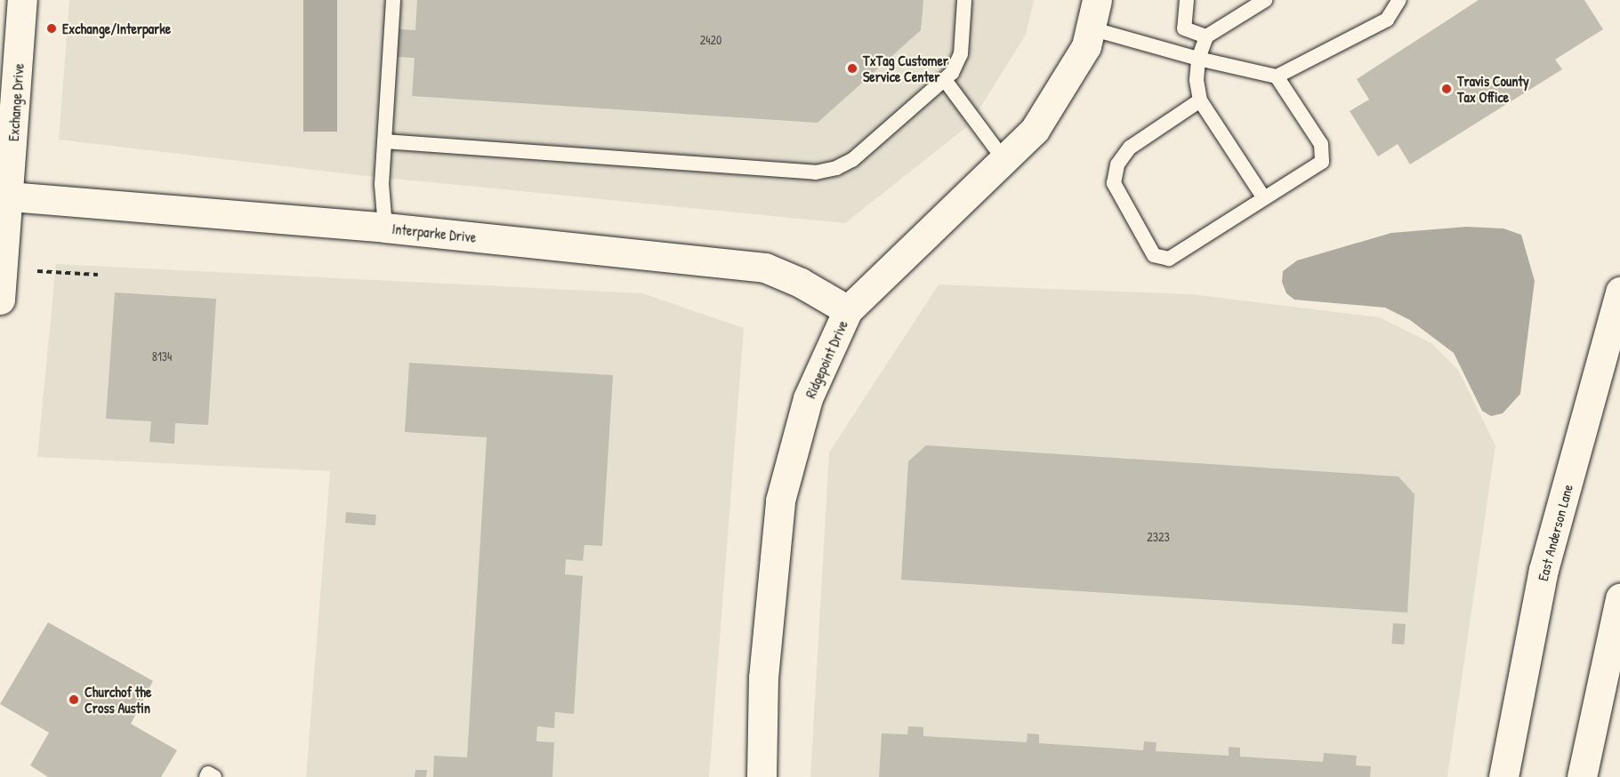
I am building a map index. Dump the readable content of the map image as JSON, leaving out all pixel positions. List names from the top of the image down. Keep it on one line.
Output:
{"streets":{"main road":["Exchange Drive","Interparke Drive","Ridgepoint Drive","East Anderson Lane"]},"crossings":[["Exchange Drive","Interparke Drive"],["Interparke Drive","Ridgepoint Drive"]],"places":["Exchange/Interparke","TxTag Customer Service Center","Travis County Tax Office","Churchof the Cross Austin"],"house_numbers":["2420","8134","2323"]}
